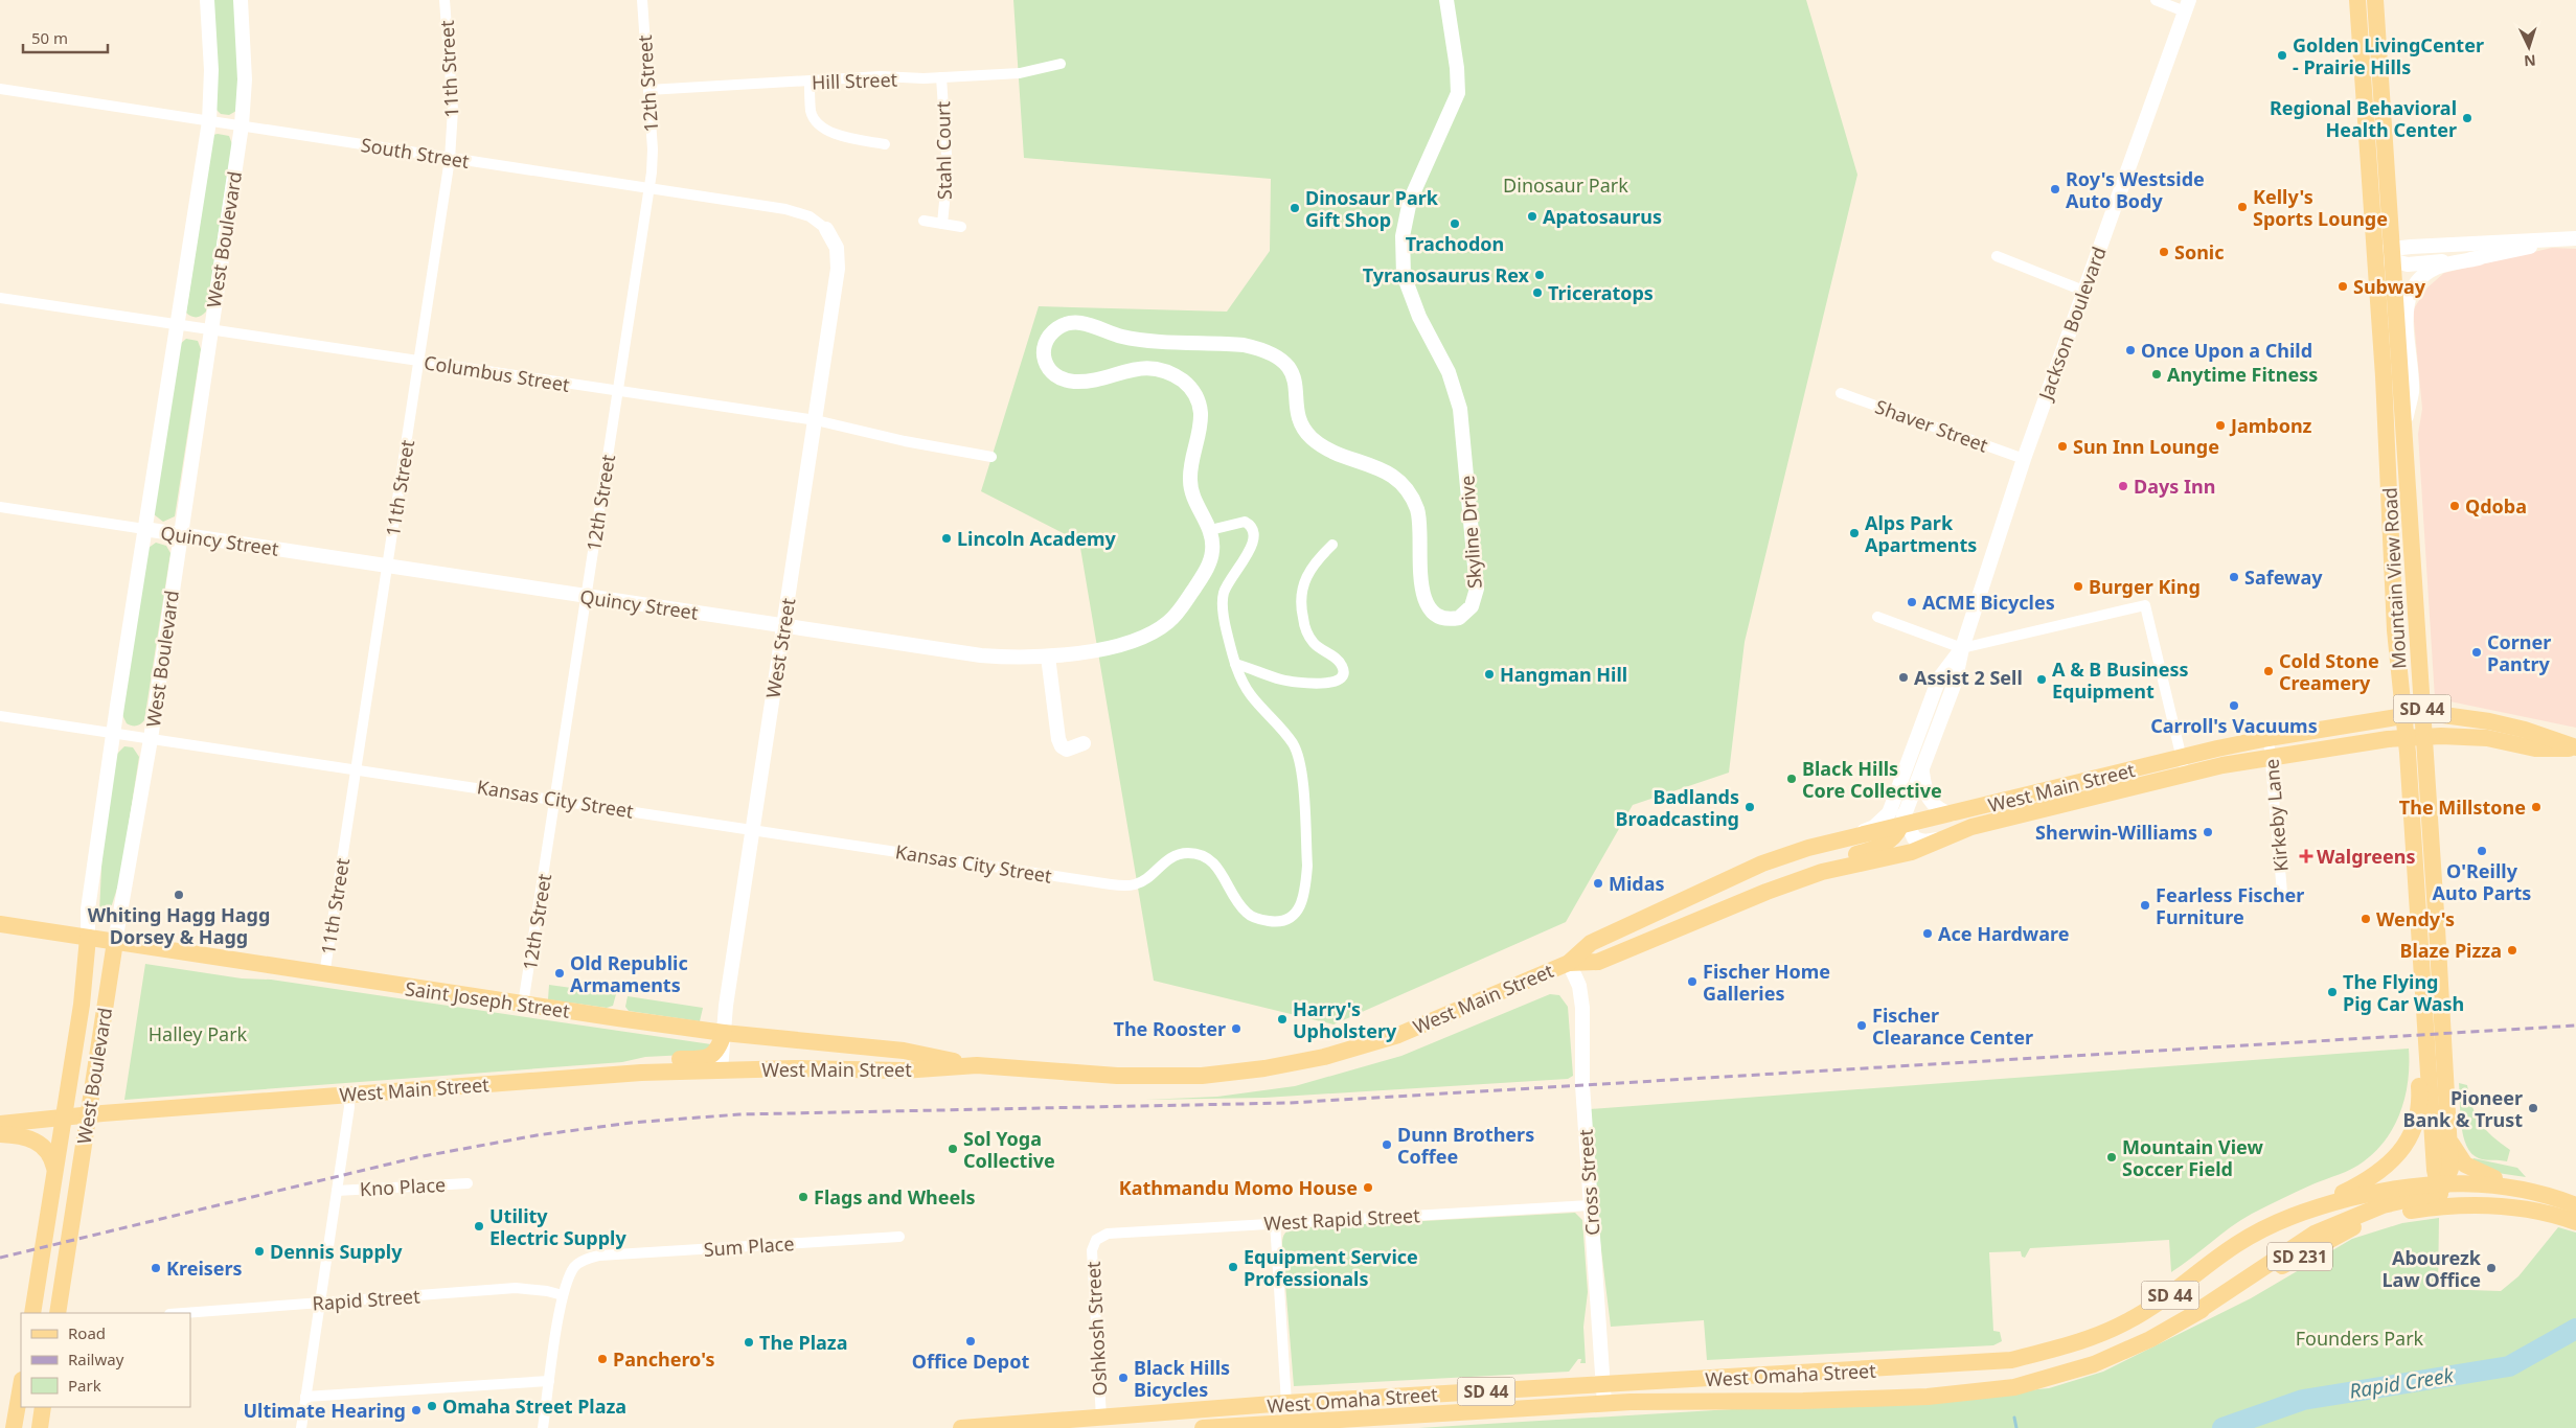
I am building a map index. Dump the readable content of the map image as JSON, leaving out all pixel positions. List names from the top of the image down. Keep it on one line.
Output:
{"streets":{"main road":["West Boulevard","Mountain View Road","SD 44","West Main Street","Saint Joseph Street","SD 231","West Omaha Street"],"street":["11th Street","Hill Street","12th Street","Stahl Court","South Street","Jackson Boulevard","Columbus Street","Shaver Street","Skyline Drive","Quincy Street","West Street","Kansas City Street","Kirkeby Lane","Cross Street","Kno Place","West Rapid Street","Sum Place","Rapid Street","Oshkosh Street"]},"crossings":[["11th Street","South Street"],["11th Street","Columbus Street"],["11th Street","Quincy Street"],["11th Street","Kansas City Street"],["11th Street","Saint Joseph Street"],["Hill Street","12th Street"],["Hill Street","Stahl Court"],["12th Street","South Street"],["12th Street","Columbus Street"],["12th Street","Quincy Street"],["12th Street","Kansas City Street"],["12th Street","Saint Joseph Street"],["South Street","West Boulevard"],["South Street","West Street"],["West Boulevard","Columbus Street"],["West Boulevard","Quincy Street"],["West Boulevard","West Main Street"],["West Boulevard","Kansas City Street"],["West Boulevard","Saint Joseph Street"],["Jackson Boulevard","Shaver Street"],["Jackson Boulevard","West Main Street"],["Columbus Street","West Street"],["Skyline Drive","Quincy Street"],["Quincy Street","West Street"],["Mountain View Road","SD 44"],["Mountain View Road","West Main Street"],["Mountain View Road","West Omaha Street"],["West Street","West Main Street"],["West Street","Kansas City Street"],["West Street","Saint Joseph Street"],["SD 44","West Omaha Street"],["West Main Street","Kirkeby Lane"],["West Main Street","Saint Joseph Street"],["West Main Street","Cross Street"],["Cross Street","West Rapid Street"],["Cross Street","West Omaha Street"],["West Rapid Street","Oshkosh Street"],["Sum Place","Rapid Street"],["Oshkosh Street","West Omaha Street"]],"water":["Rapid Creek"],"parks":["Dinosaur Park","Halley Park","Founders Park"],"places":{"other":["Golden LivingCenter - Prairie Hills","Regional Behavioral Health Center","Roy's Westside Auto Body","Kelly's Sports Lounge","Dinosaur Park Gift Shop","Apatosaurus","Trachodon","Sonic","Tyranosaurus Rex","Subway","Triceratops","Once Upon a Child","Anytime Fitness","Jambonz","Sun Inn Lounge","Days Inn","Qdoba","Alps Park Apartments","Lincoln Academy","Safeway","Burger King","ACME Bicycles","Corner Pantry","Cold Stone Creamery","Hangman Hill","Assist 2 Sell","A & B Business Equipment","Carroll's Vacuums","Black Hills Core Collective","Badlands Broadcasting","The Millstone","Sherwin-Williams","O'Reilly Auto Parts","Midas","Whiting Hagg Hagg Dorsey & Hagg","Fearless Fischer Furniture","Wendy's","Ace Hardware","Blaze Pizza","Old Republic Armaments","Fischer Home Galleries","The Flying Pig Car Wash","Harry's Upholstery","Fischer Clearance Center","The Rooster","Pioneer Bank & Trust","Dunn Brothers Coffee","Sol Yoga Collective","Mountain View Soccer Field","Kathmandu Momo House","Flags and Wheels","Utility Electric Supply","Dennis Supply","Equipment Service Professionals","Kreisers","Abourezk Law Office","Office Depot","The Plaza","Panchero's","Black Hills Bicycles","Omaha Street Plaza","Ultimate Hearing"],"health":["Walgreens"]},"legend":["Road","Railway","Park"],"scale_bar":"50 m","north":"bottom"}
